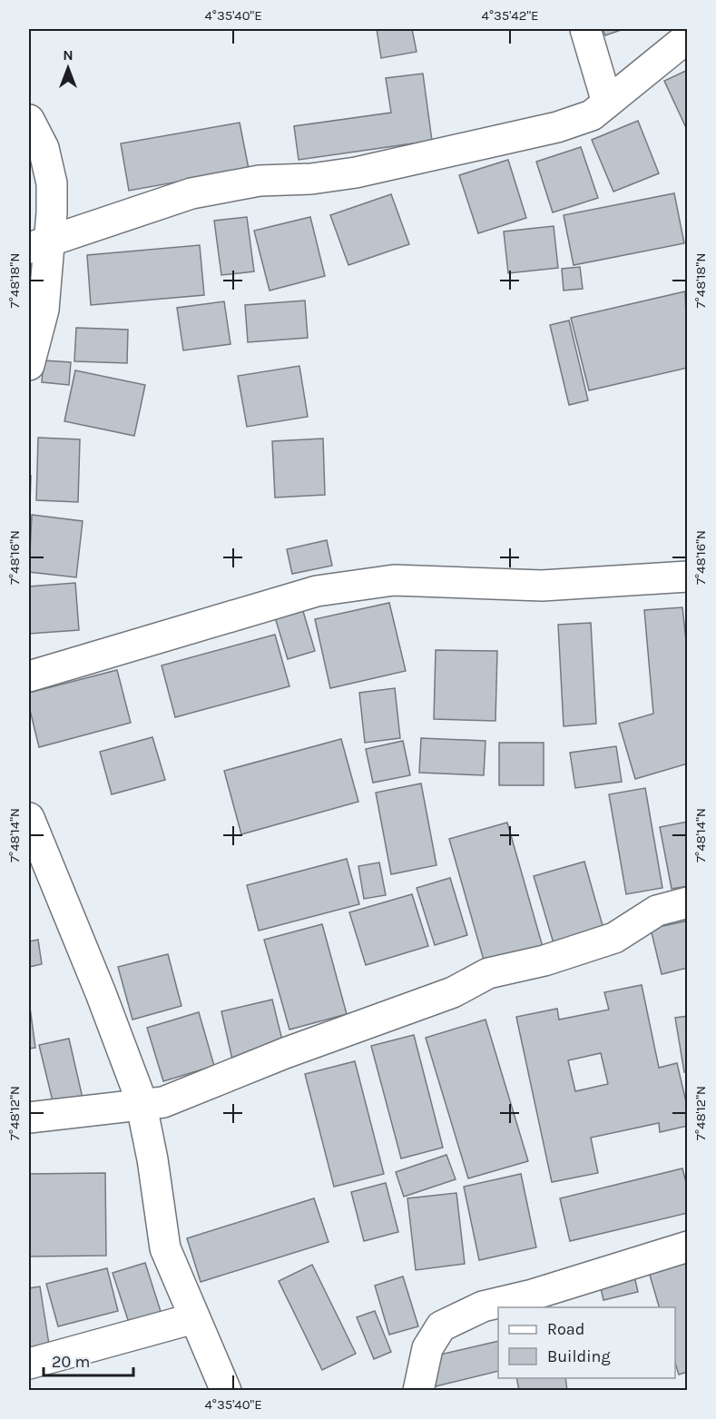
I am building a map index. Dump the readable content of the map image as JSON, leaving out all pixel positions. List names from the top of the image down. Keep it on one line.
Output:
{"legend":["Road","Building"],"scale_bar":"20 m","north":"top","coordinates":["4°35'40\"E","4°35'42\"E","7°48'18\"N","7°48'16\"N","7°48'14\"N","7°48'12\"N"]}
